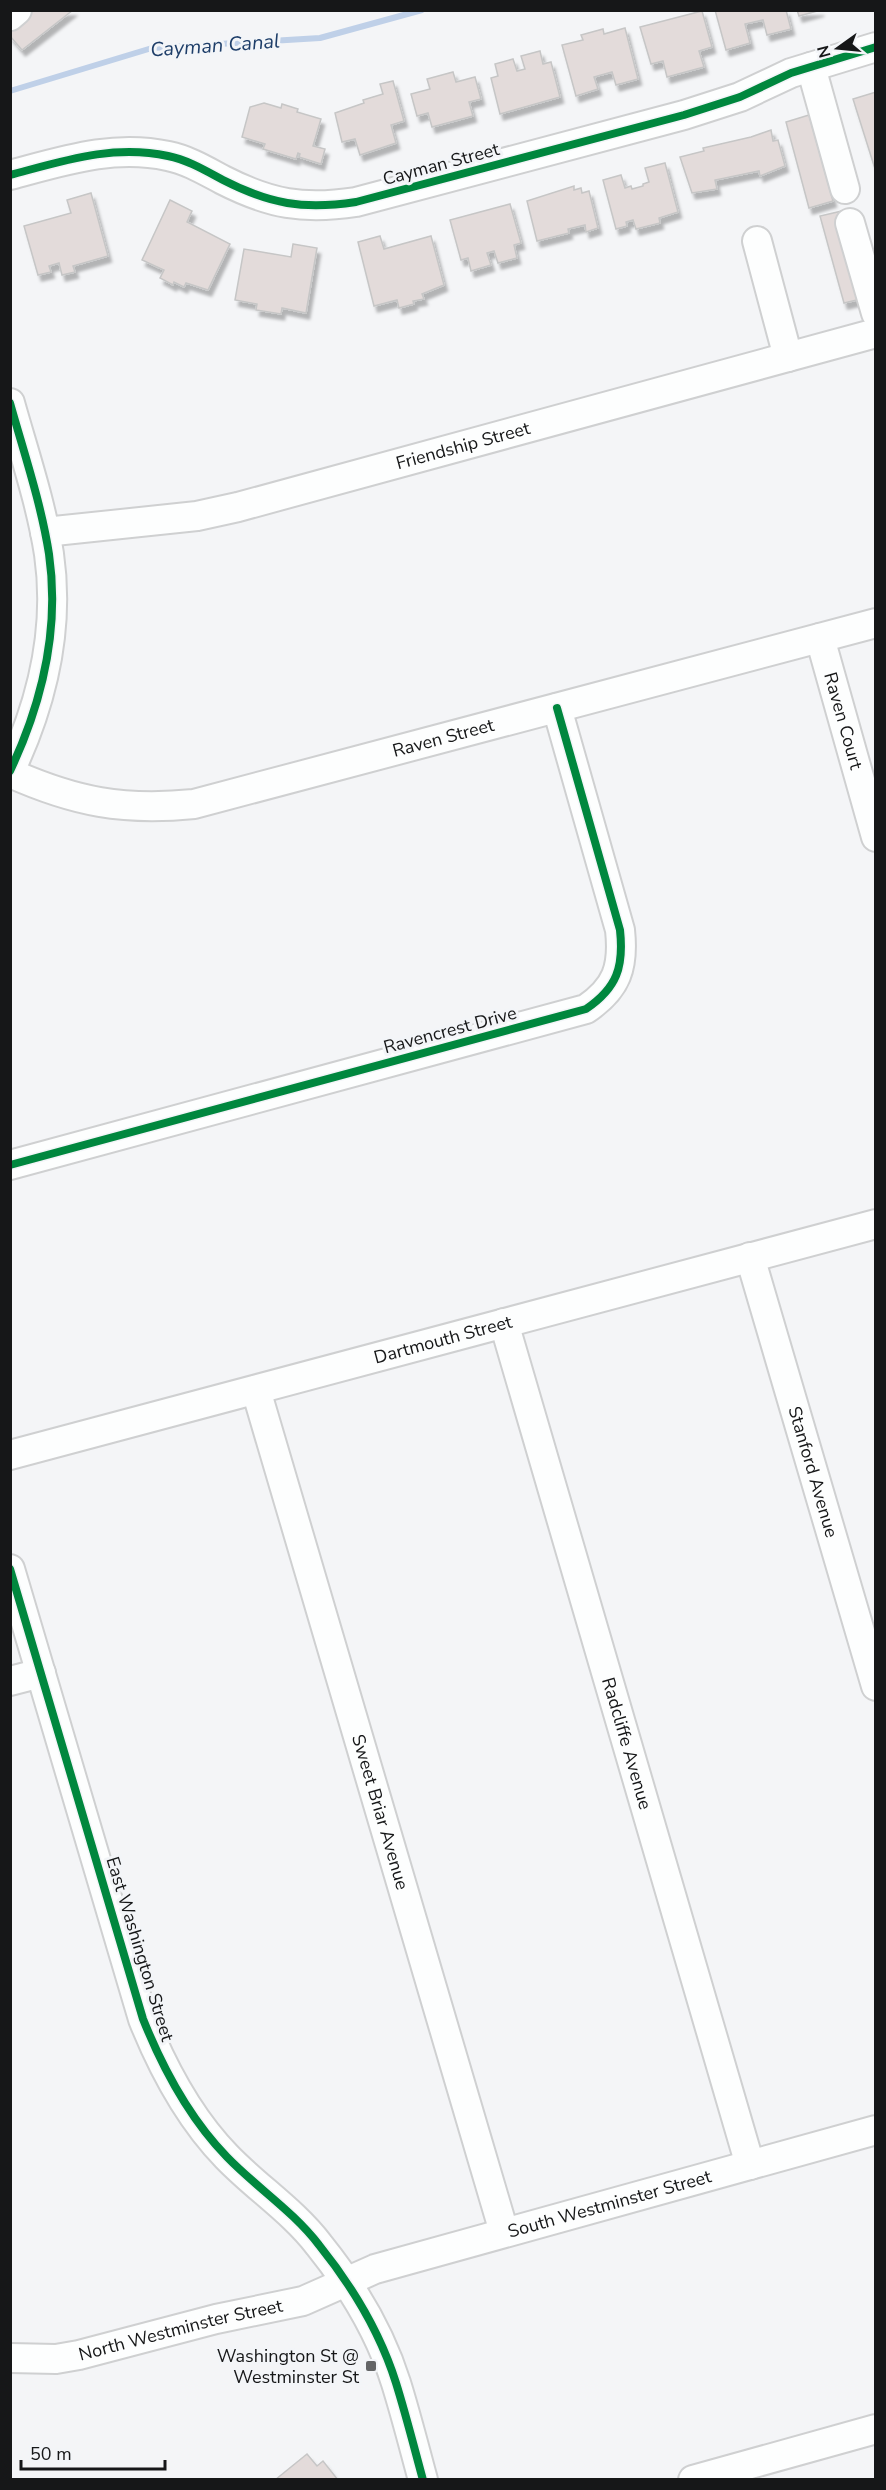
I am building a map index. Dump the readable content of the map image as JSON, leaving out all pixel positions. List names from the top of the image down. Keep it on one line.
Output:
{"streets":{"street":["Cayman Street","Friendship Street","Raven Court","Raven Street","Ravencrest Drive","Dartmouth Street","Stanford Avenue","Radcliffe Avenue","Sweet Briar Avenue","East Washington Street","South Westminster Street","North Westminster Street"]},"crossings":[["Raven Court","Raven Street"],["Raven Street","Ravencrest Drive"],["Dartmouth Street","Stanford Avenue"],["Dartmouth Street","Radcliffe Avenue"],["Dartmouth Street","Sweet Briar Avenue"],["Radcliffe Avenue","South Westminster Street"],["Sweet Briar Avenue","South Westminster Street"],["East Washington Street","South Westminster Street"],["East Washington Street","North Westminster Street"],["South Westminster Street","North Westminster Street"]],"water":["Cayman Canal"],"places":{"transit":["Washington St @ Westminster St"]},"scale_bar":"50 m","north":"left"}
